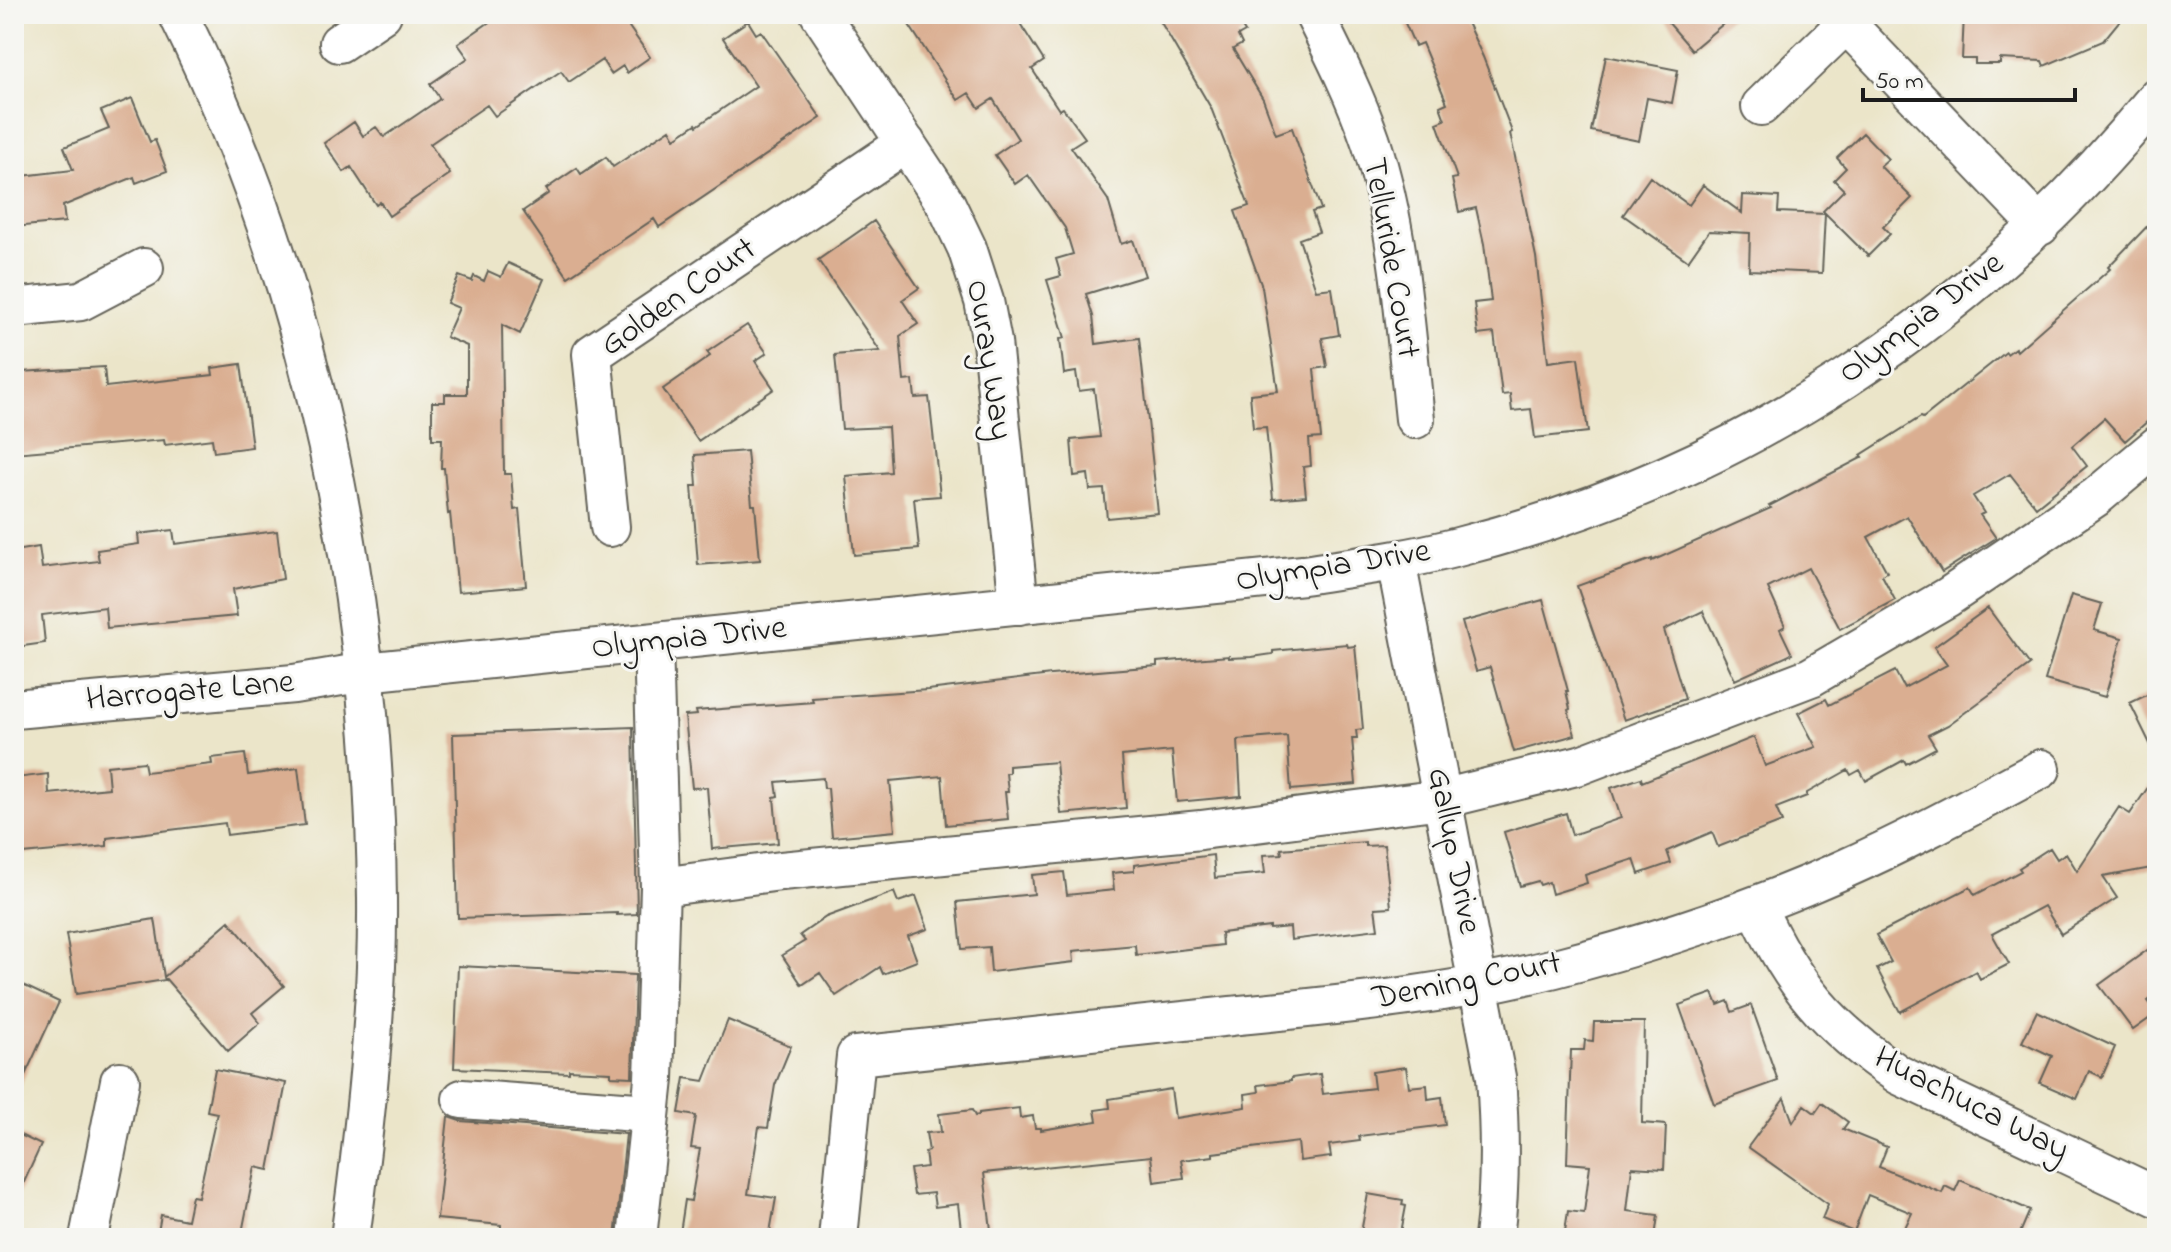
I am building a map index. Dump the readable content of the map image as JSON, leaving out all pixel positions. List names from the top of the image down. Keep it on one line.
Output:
{"streets":{"street":["Telluride Court","Golden Court","Olympia Drive","Ouray Way","Harrogate Lane","Gallup Drive","Deming Court","Huachuca Way"]},"crossings":[["Golden Court","Ouray Way"],["Olympia Drive","Ouray Way"],["Olympia Drive","Harrogate Lane"],["Olympia Drive","Gallup Drive"],["Gallup Drive","Deming Court"],["Deming Court","Huachuca Way"]],"scale_bar":"50 m"}
